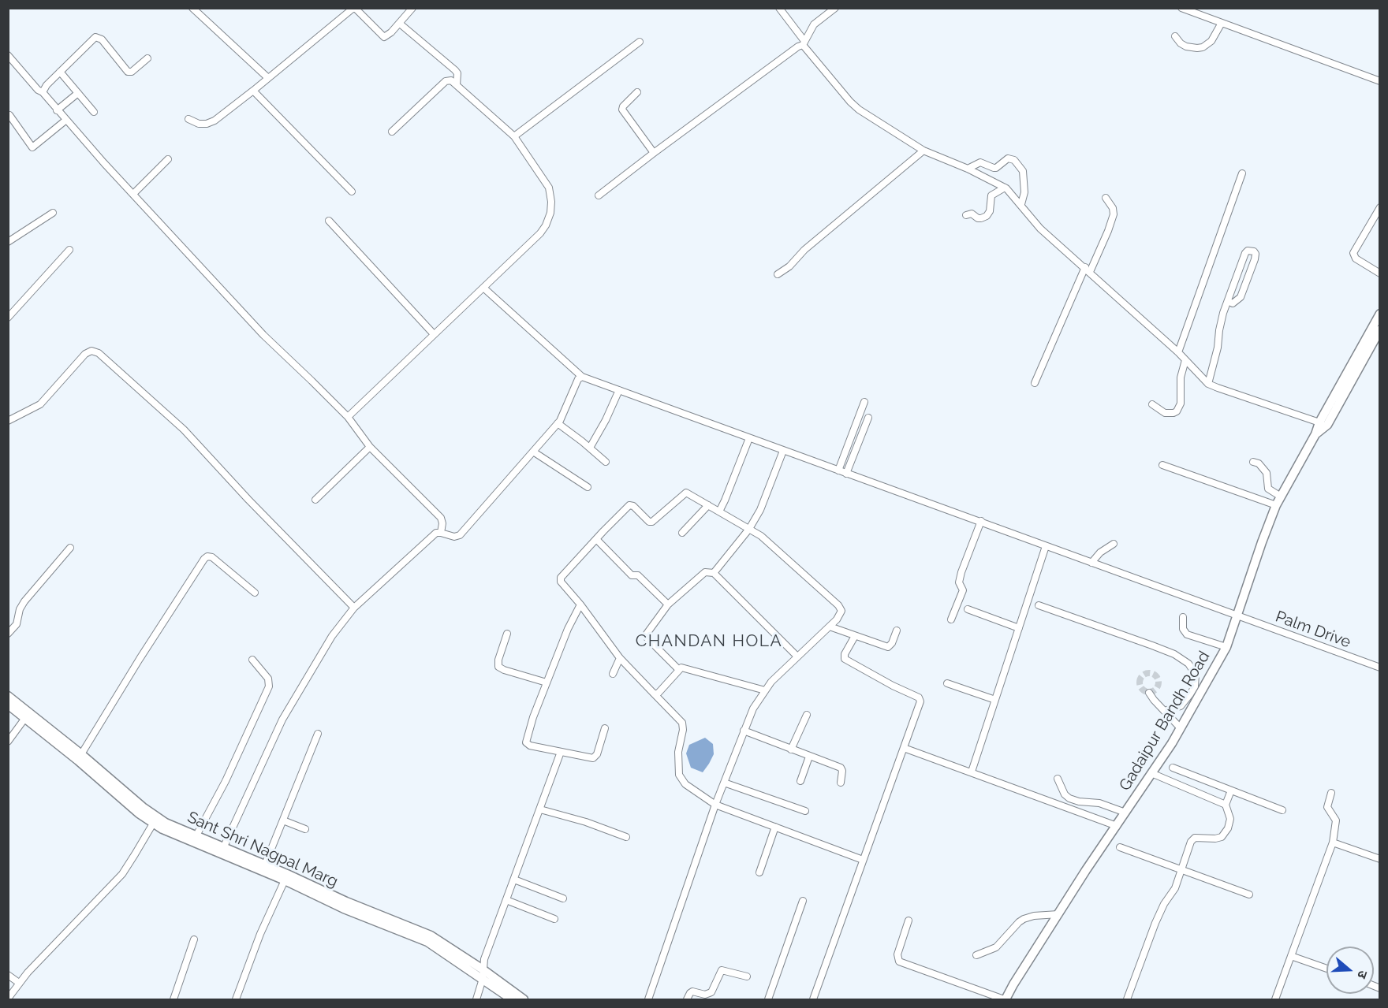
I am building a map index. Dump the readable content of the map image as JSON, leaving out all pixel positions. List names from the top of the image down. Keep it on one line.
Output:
{"streets":{"main road":["Gadaipur Bandh Road","Sant Shri Nagpal Marg"],"street":["Palm Drive"]},"crossings":[["Palm Drive","Gadaipur Bandh Road"]],"districts":["CHANDAN HOLA"],"north":"right"}
